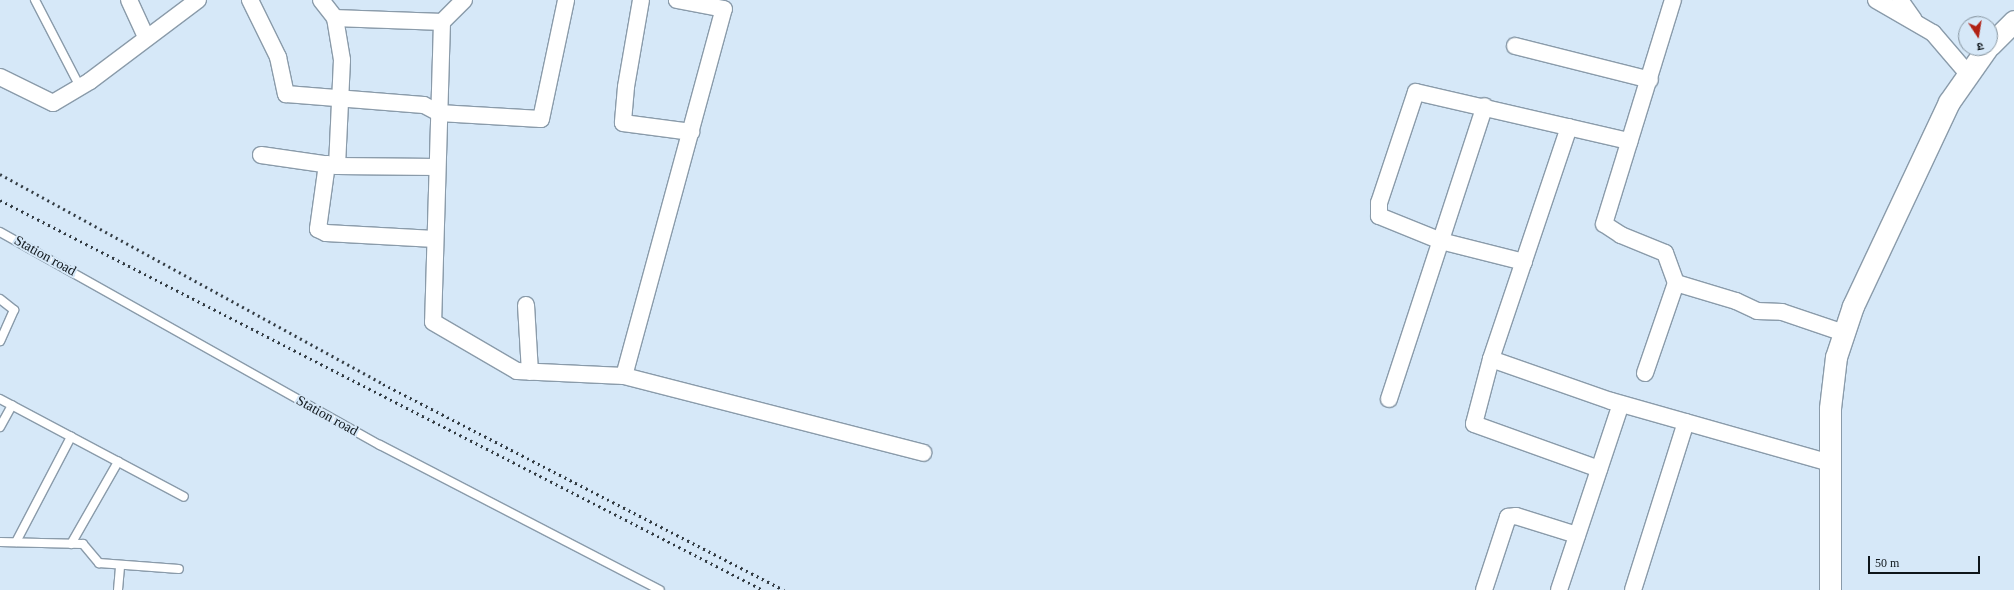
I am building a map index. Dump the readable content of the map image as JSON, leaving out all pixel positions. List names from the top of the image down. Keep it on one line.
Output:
{"streets":{"lane":["Station road"]},"scale_bar":"50 m","north":"bottom"}
